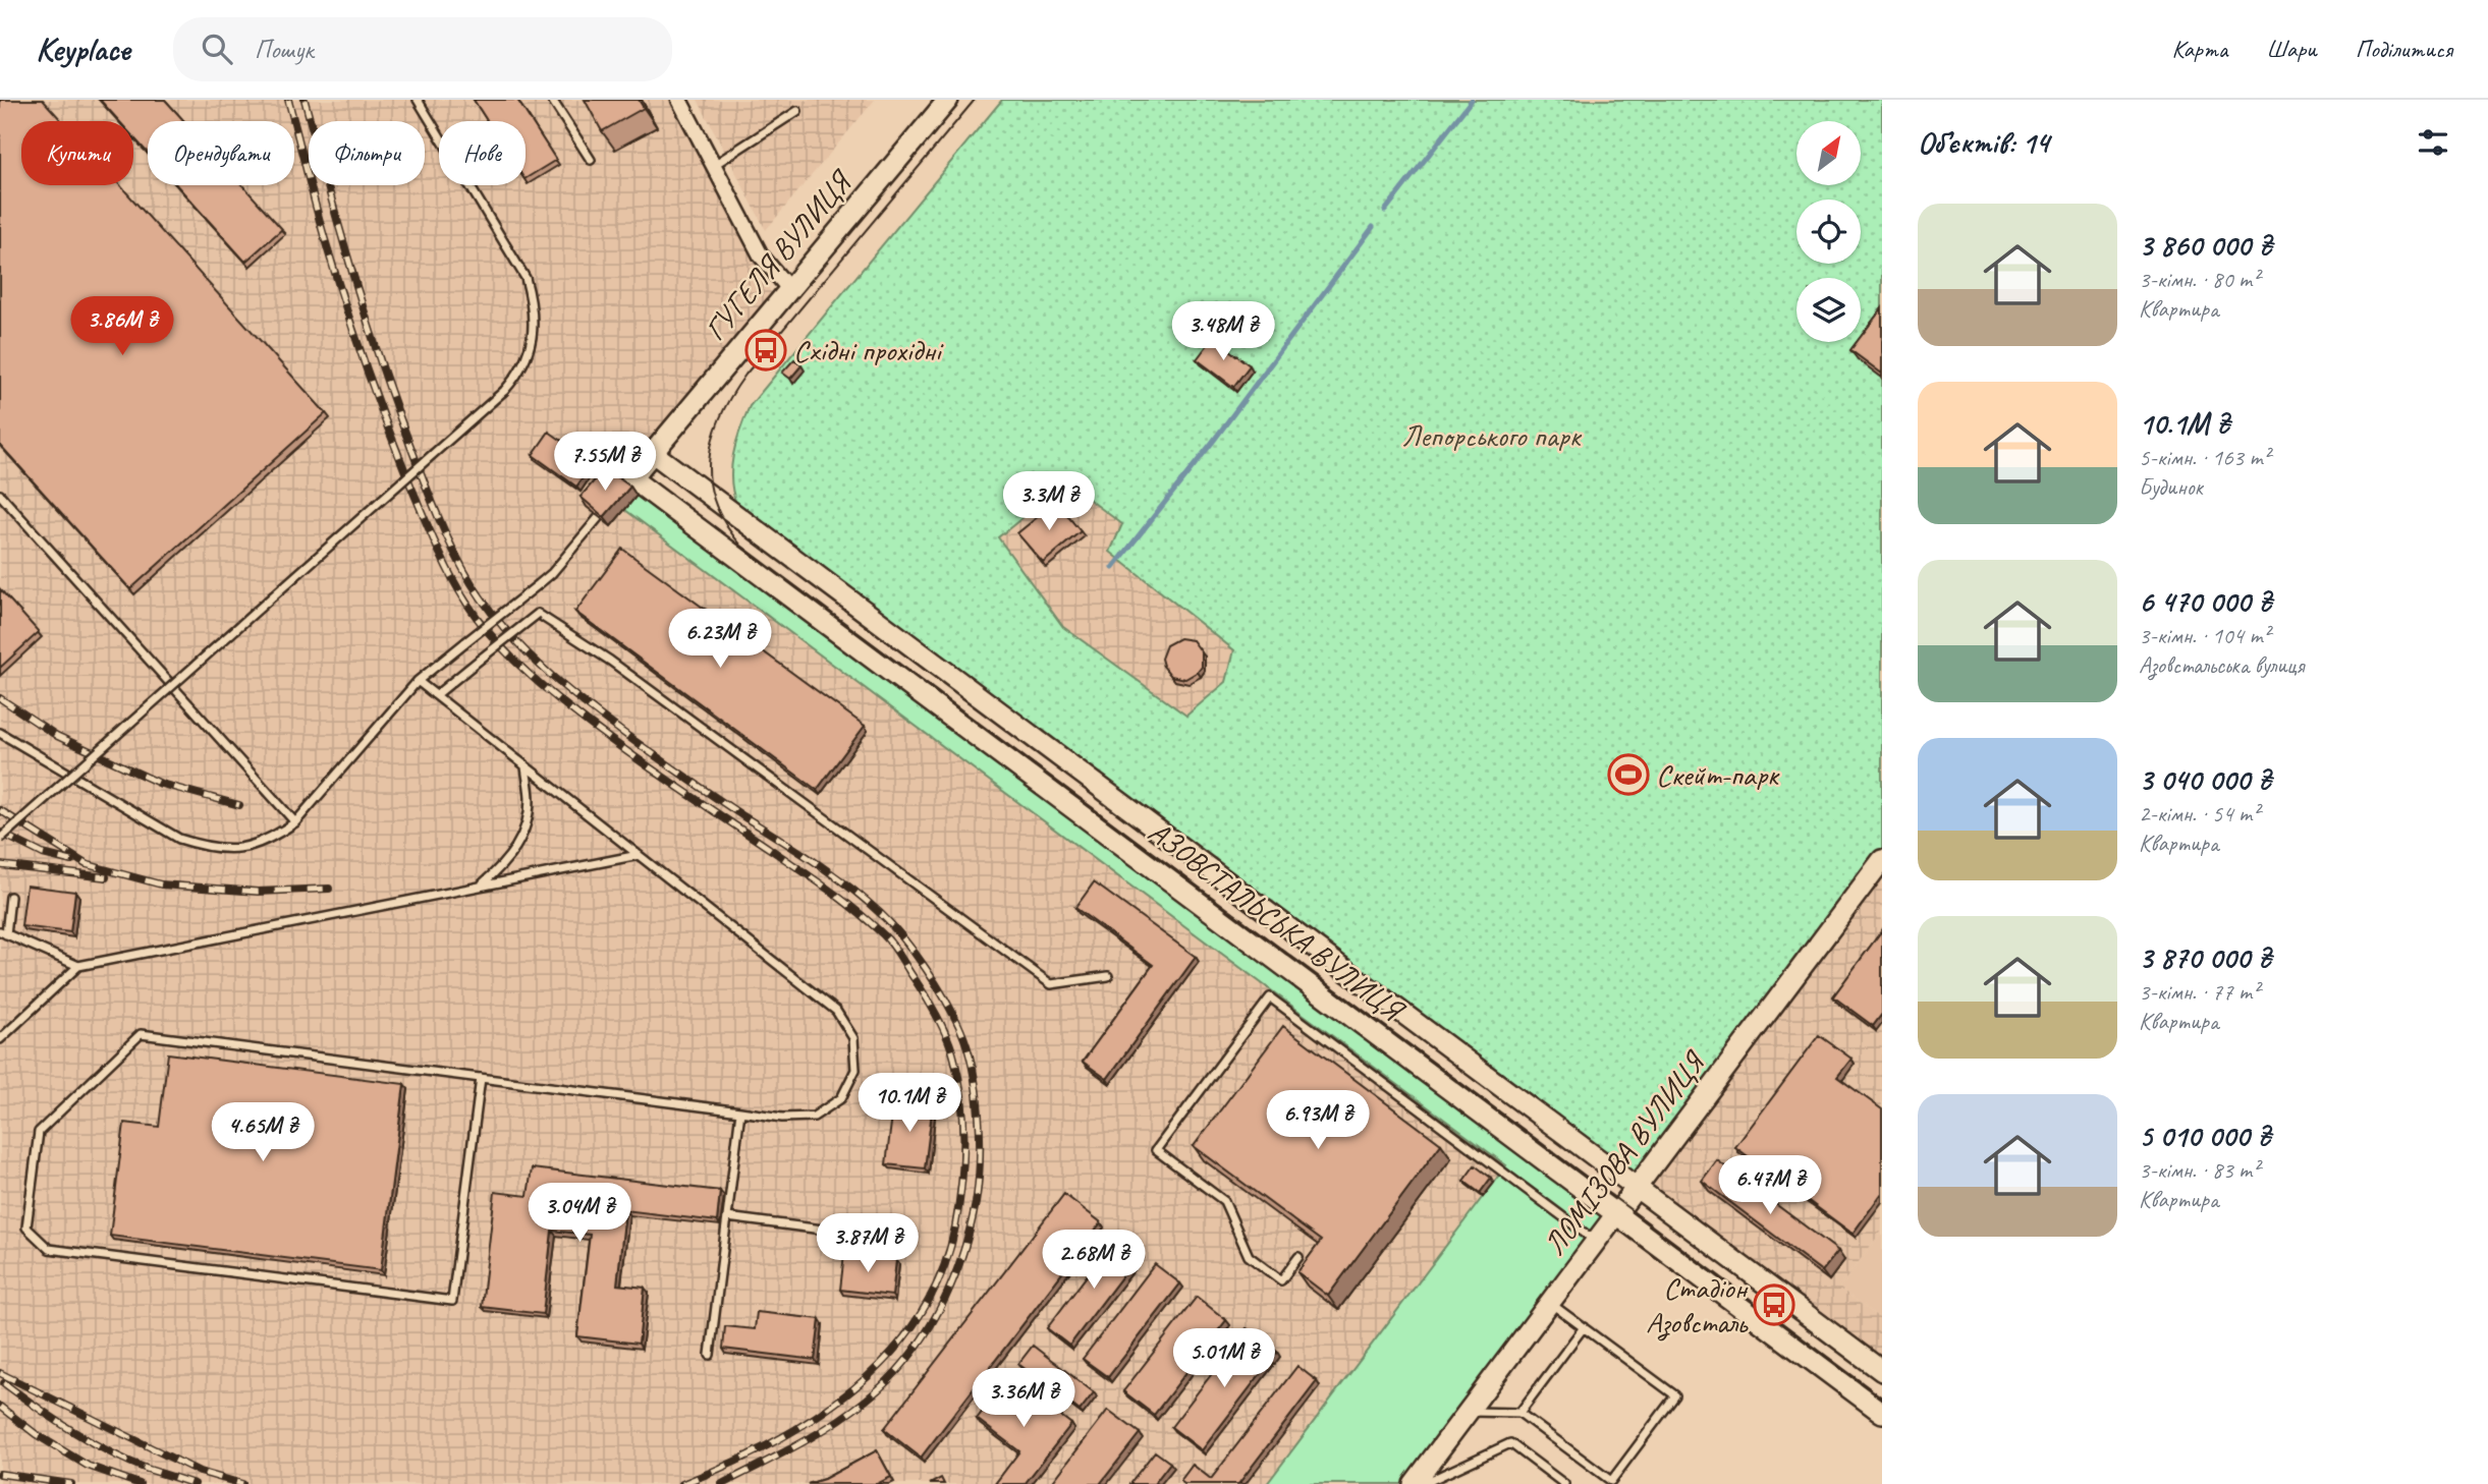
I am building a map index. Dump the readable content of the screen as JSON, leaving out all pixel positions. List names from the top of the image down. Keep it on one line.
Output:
{"streets":{"street":["ГУГЕЛЯ ВУЛИЦЯ","АЗОВСТАЛЬСЬКА ВУЛИЦЯ","ЛОМІЗОВА ВУЛИЦЯ"]},"crossings":[["ГУГЕЛЯ ВУЛИЦЯ","АЗОВСТАЛЬСЬКА ВУЛИЦЯ"],["АЗОВСТАЛЬСЬКА ВУЛИЦЯ","ЛОМІЗОВА ВУЛИЦЯ"]],"parks":["Лепорського парк"],"places":{"bus stop":["Східні прохідні","Стадіон Азовсталь"],"sports":["Скейт-парк"]},"north":"top right","page":{"header":"Keyplace","search":"Пошук","nav":["Карта","Шари","Поділитися"],"heading":"Об’єктів: 14","chip":["Купити","Орендувати","Фільтри","Нове"],"list":[{"name":"3 860 000 ₴","note":"3-кімн. · 80 m² · Квартира"},{"name":"10.1M ₴","note":"5-кімн. · 163 m² · Будинок"},{"name":"6 470 000 ₴","note":"3-кімн. · 104 m² · Азовстальська вулиця"},{"name":"3 040 000 ₴","note":"2-кімн. · 54 m² · Квартира"},{"name":"3 870 000 ₴","note":"3-кімн. · 77 m² · Квартира"},{"name":"5 010 000 ₴","note":"3-кімн. · 83 m² · Квартира"}],"price":["3.86M ₴","3.48M ₴","7.55M ₴","3.3M ₴","6.23M ₴","10.1M ₴","6.93M ₴","4.65M ₴","6.47M ₴","3.04M ₴","3.87M ₴","2.68M ₴","5.01M ₴","3.36M ₴"]}}
